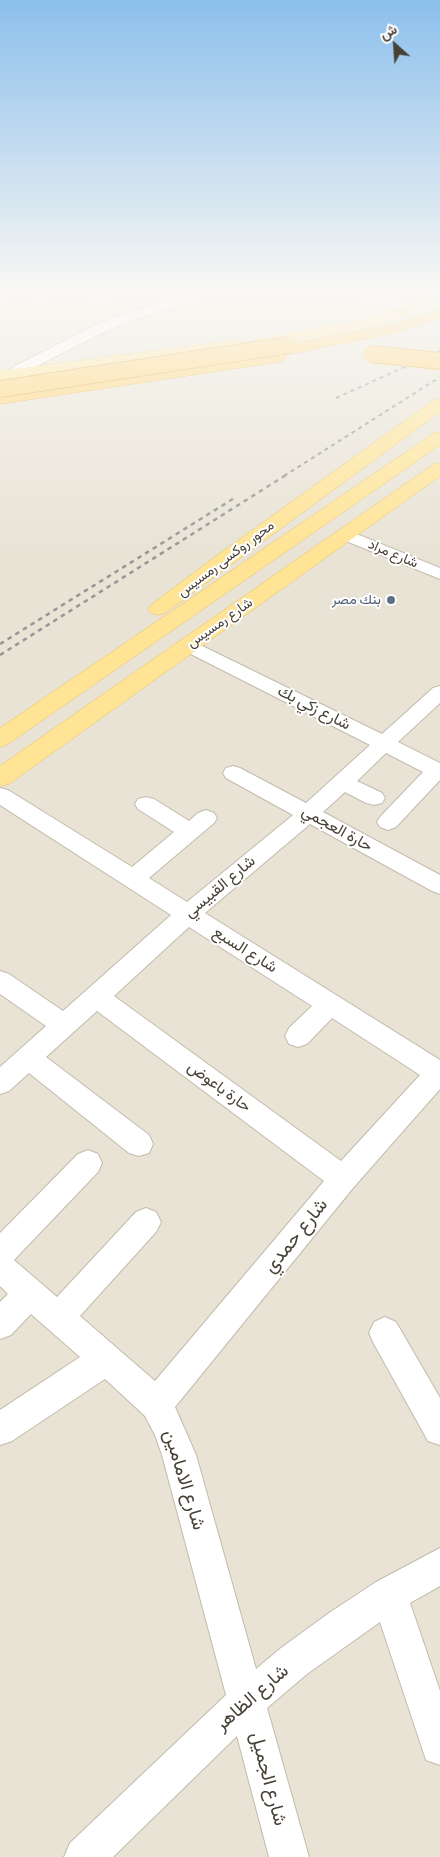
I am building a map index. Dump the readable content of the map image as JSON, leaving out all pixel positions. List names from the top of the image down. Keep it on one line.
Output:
{"streets":{"main road":["محور روكسى رمسيس","شارع رمسيس"],"street":["شارع مراد","شارع زكي بك","حارة العجمي","شارع القبيسي","شارع السبع","حارة باعوض","شارع حمدي","شارع الامامين","شارع الظاهر","شارع الجميل"]},"crossings":[["شارع مراد","شارع رمسيس"],["محور روكسى رمسيس","شارع رمسيس"],["شارع رمسيس","شارع زكي بك"],["شارع زكي بك","شارع القبيسي"],["حارة العجمي","شارع القبيسي"],["شارع القبيسي","شارع السبع"],["شارع القبيسي","حارة باعوض"],["شارع السبع","شارع حمدي"],["حارة باعوض","شارع حمدي"],["شارع حمدي","شارع الامامين"],["شارع الامامين","شارع الظاهر"],["شارع الامامين","شارع الجميل"],["شارع الظاهر","شارع الجميل"]],"places":["بنك مصر"],"north":"top left"}
